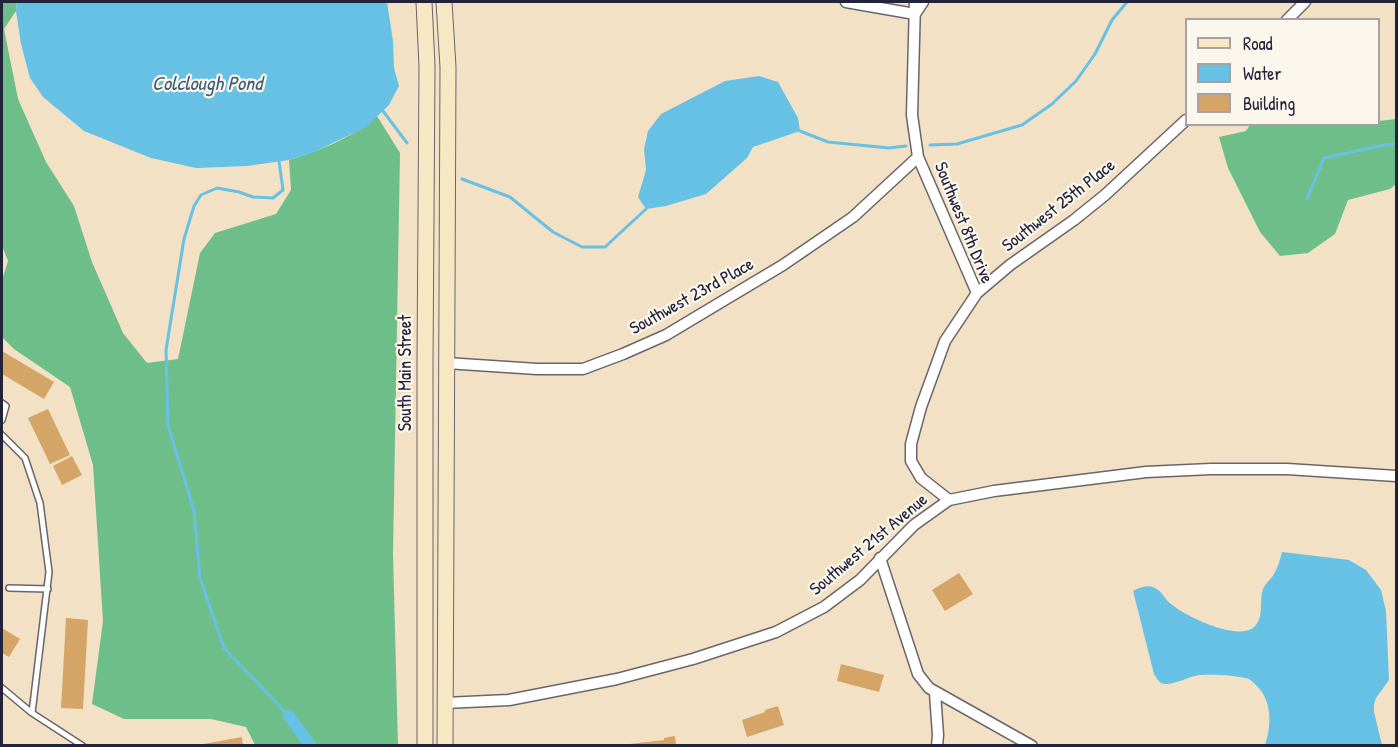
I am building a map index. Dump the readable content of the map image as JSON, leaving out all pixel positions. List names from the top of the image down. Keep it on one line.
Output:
{"streets":{"main road":["South Main Street"],"street":["Southwest 25th Place","Southwest 8th Drive","Southwest 23rd Place","Southwest 21st Avenue"]},"crossings":[["Southwest 25th Place","Southwest 8th Drive"],["Southwest 8th Drive","Southwest 23rd Place"],["Southwest 8th Drive","Southwest 21st Avenue"]],"water":["Colclough Pond"],"legend":["Road","Water","Building"]}
